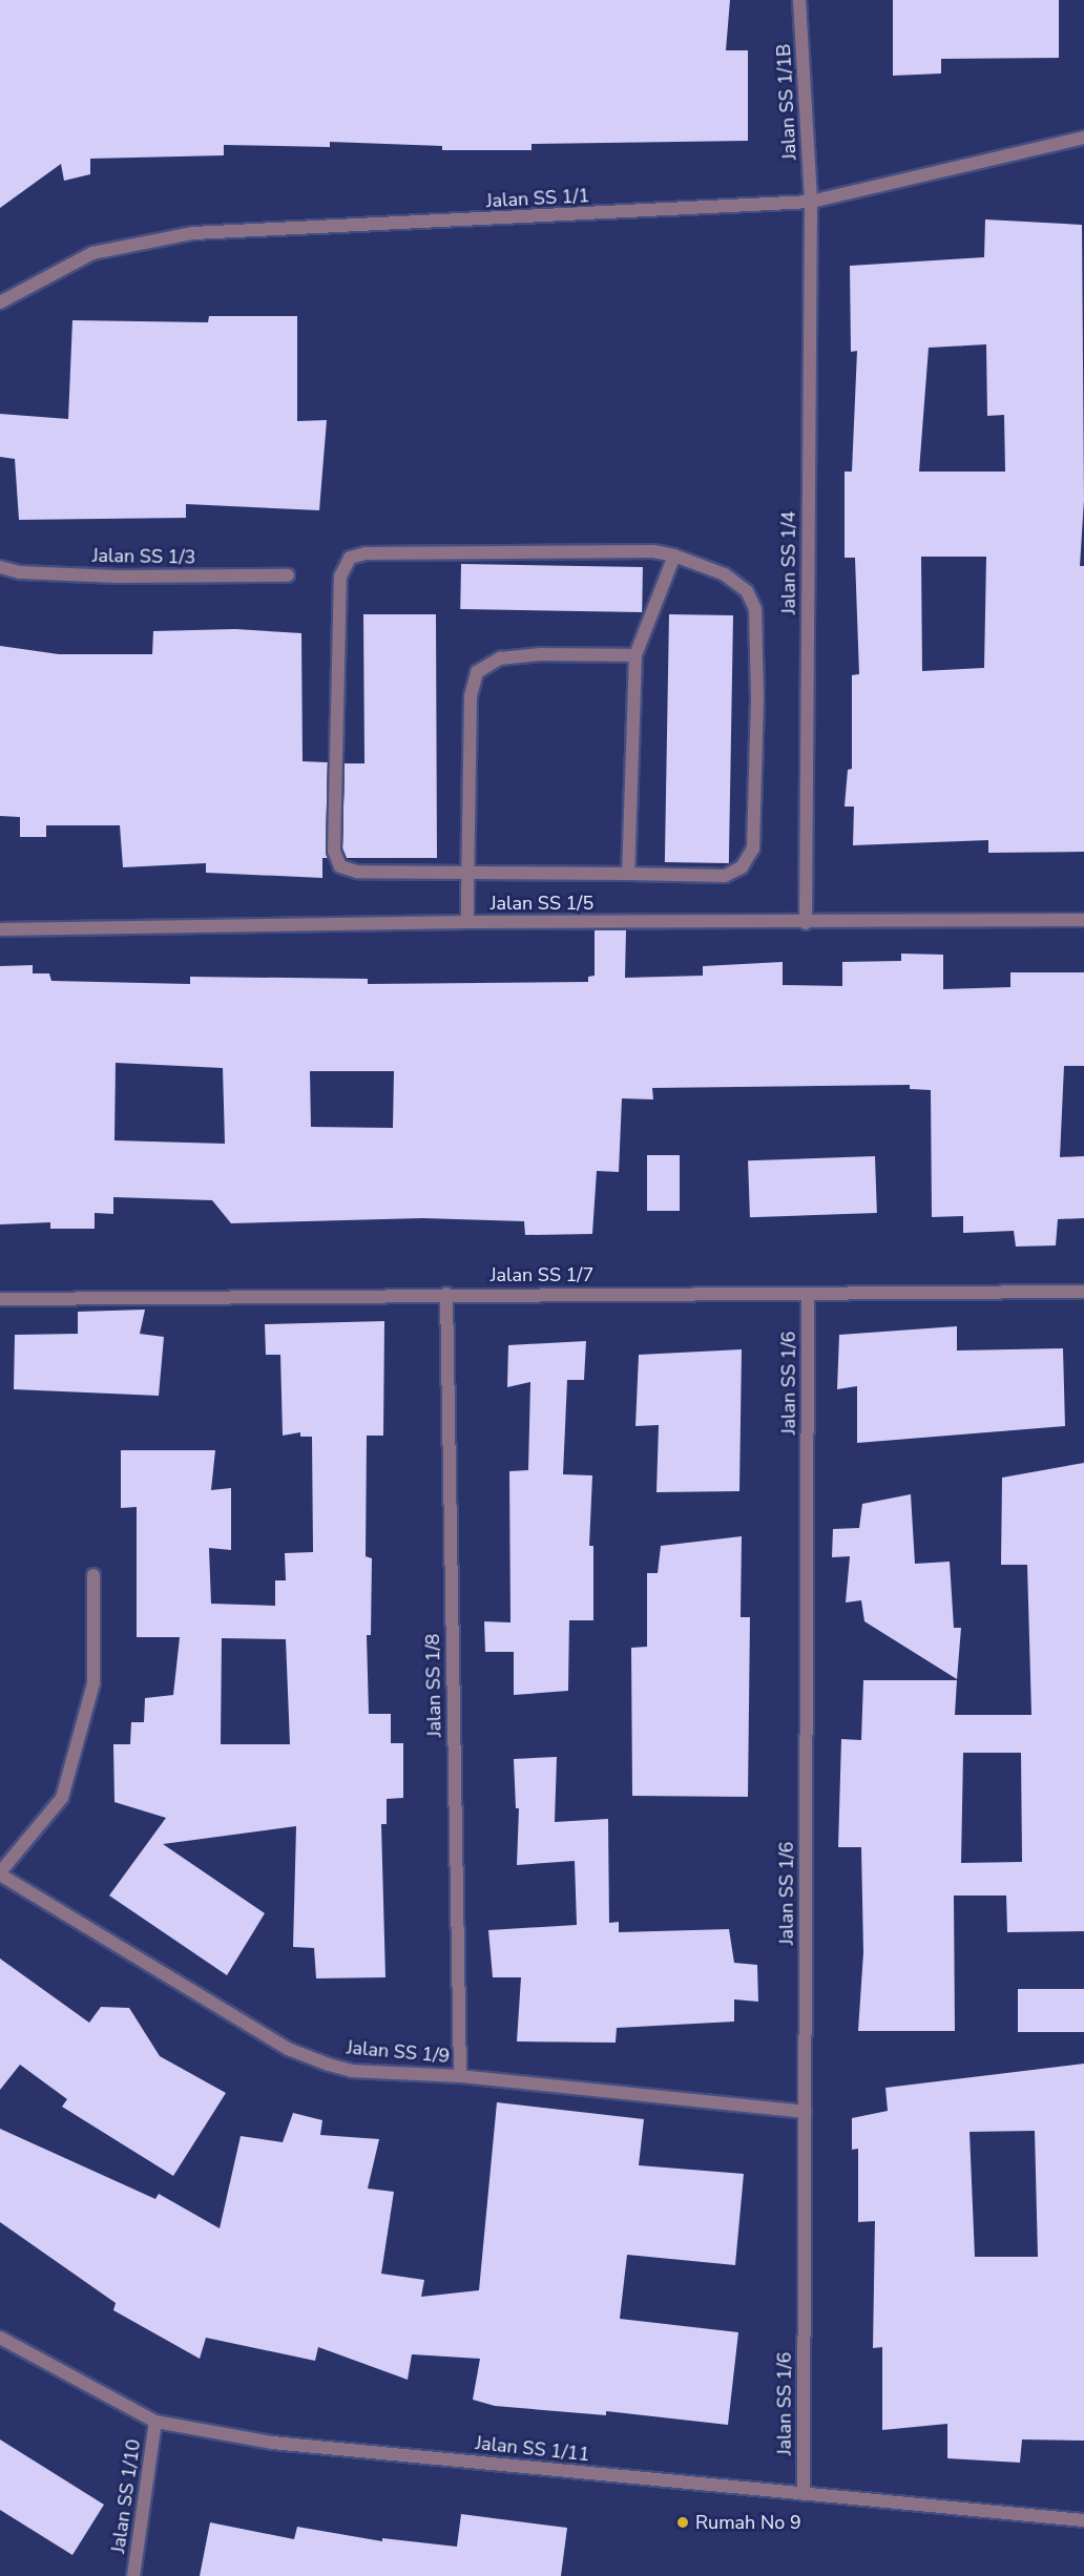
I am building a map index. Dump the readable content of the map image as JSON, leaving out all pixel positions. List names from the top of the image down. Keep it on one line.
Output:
{"streets":{"street":["Jalan SS 1/1B","Jalan SS 1/1","Jalan SS 1/3","Jalan SS 1/4","Jalan SS 1/5","Jalan SS 1/7","Jalan SS 1/6","Jalan SS 1/8","Jalan SS 1/9","Jalan SS 1/11","Jalan SS 1/10"]},"crossings":[["Jalan SS 1/1B","Jalan SS 1/1"],["Jalan SS 1/1B","Jalan SS 1/4"],["Jalan SS 1/1","Jalan SS 1/4"],["Jalan SS 1/4","Jalan SS 1/5"],["Jalan SS 1/7","Jalan SS 1/6"],["Jalan SS 1/7","Jalan SS 1/8"],["Jalan SS 1/6","Jalan SS 1/9"],["Jalan SS 1/6","Jalan SS 1/11"],["Jalan SS 1/8","Jalan SS 1/9"],["Jalan SS 1/11","Jalan SS 1/10"]],"places":["Rumah No 9"]}
